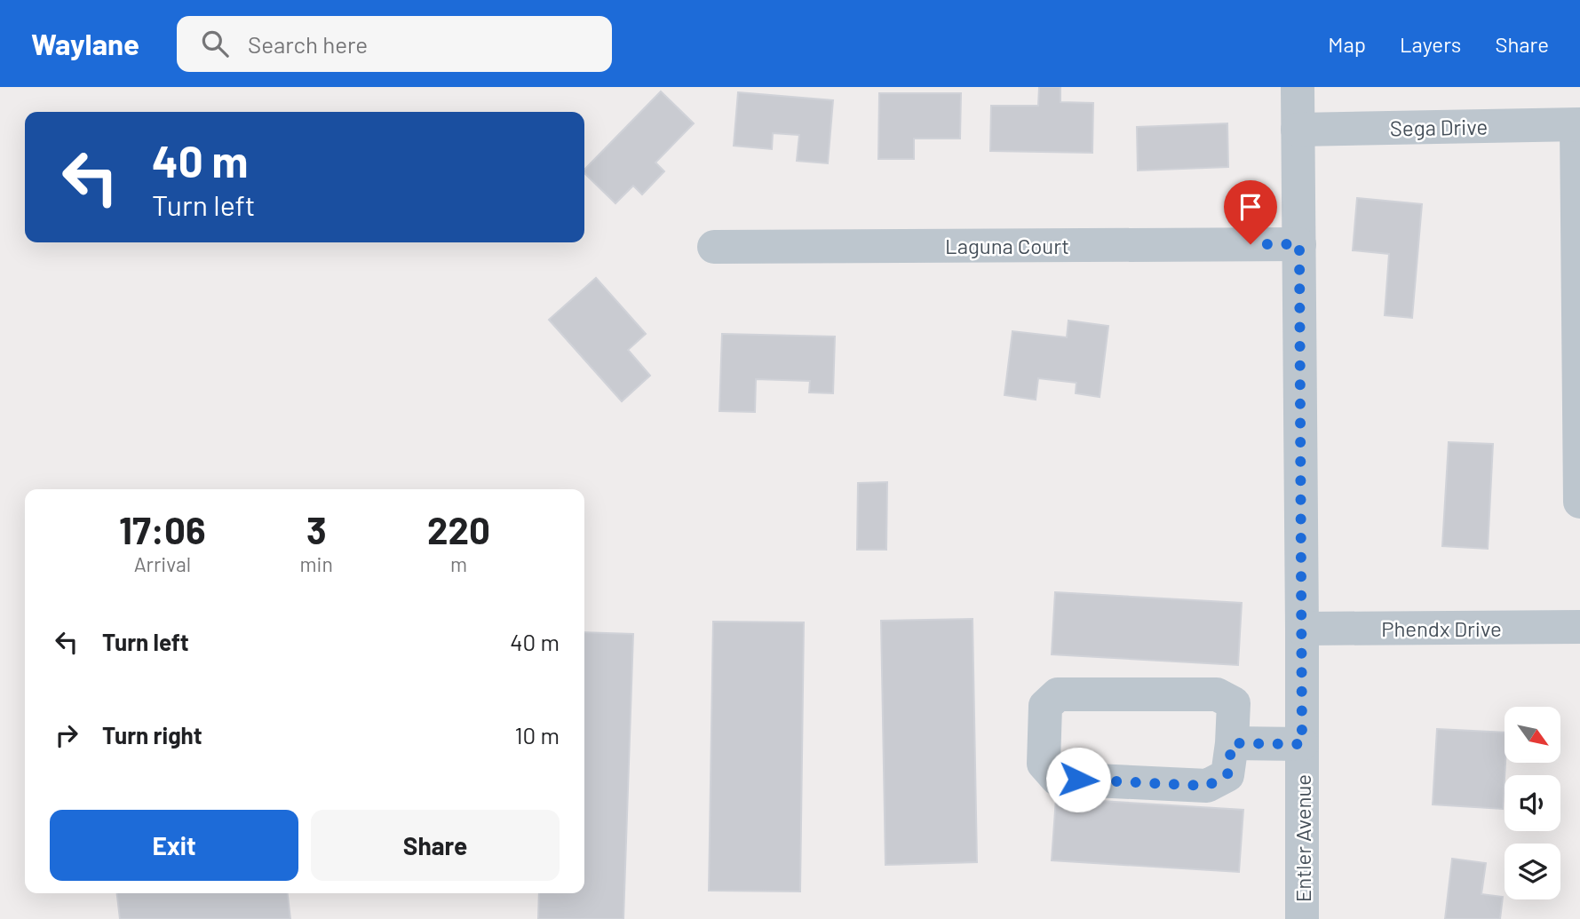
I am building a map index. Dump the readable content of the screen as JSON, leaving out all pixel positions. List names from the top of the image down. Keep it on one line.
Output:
{"streets":{"street":["Sega Drive","Laguna Court","Phendx Drive","Entler Avenue"]},"crossings":[["Sega Drive","Entler Avenue"],["Laguna Court","Entler Avenue"],["Phendx Drive","Entler Avenue"]],"north":"bottom right","page":{"header":"Waylane","search":"Search here","nav":["Map","Layers","Share"],"turn":["40 m","Turn left"],"eta":["17:06","Arrival","3","min","220","m"],"list":[{"name":"Turn left","value":"40 m"},{"name":"Turn right","value":"10 m"}],"buttons":["Exit","Share"]}}
